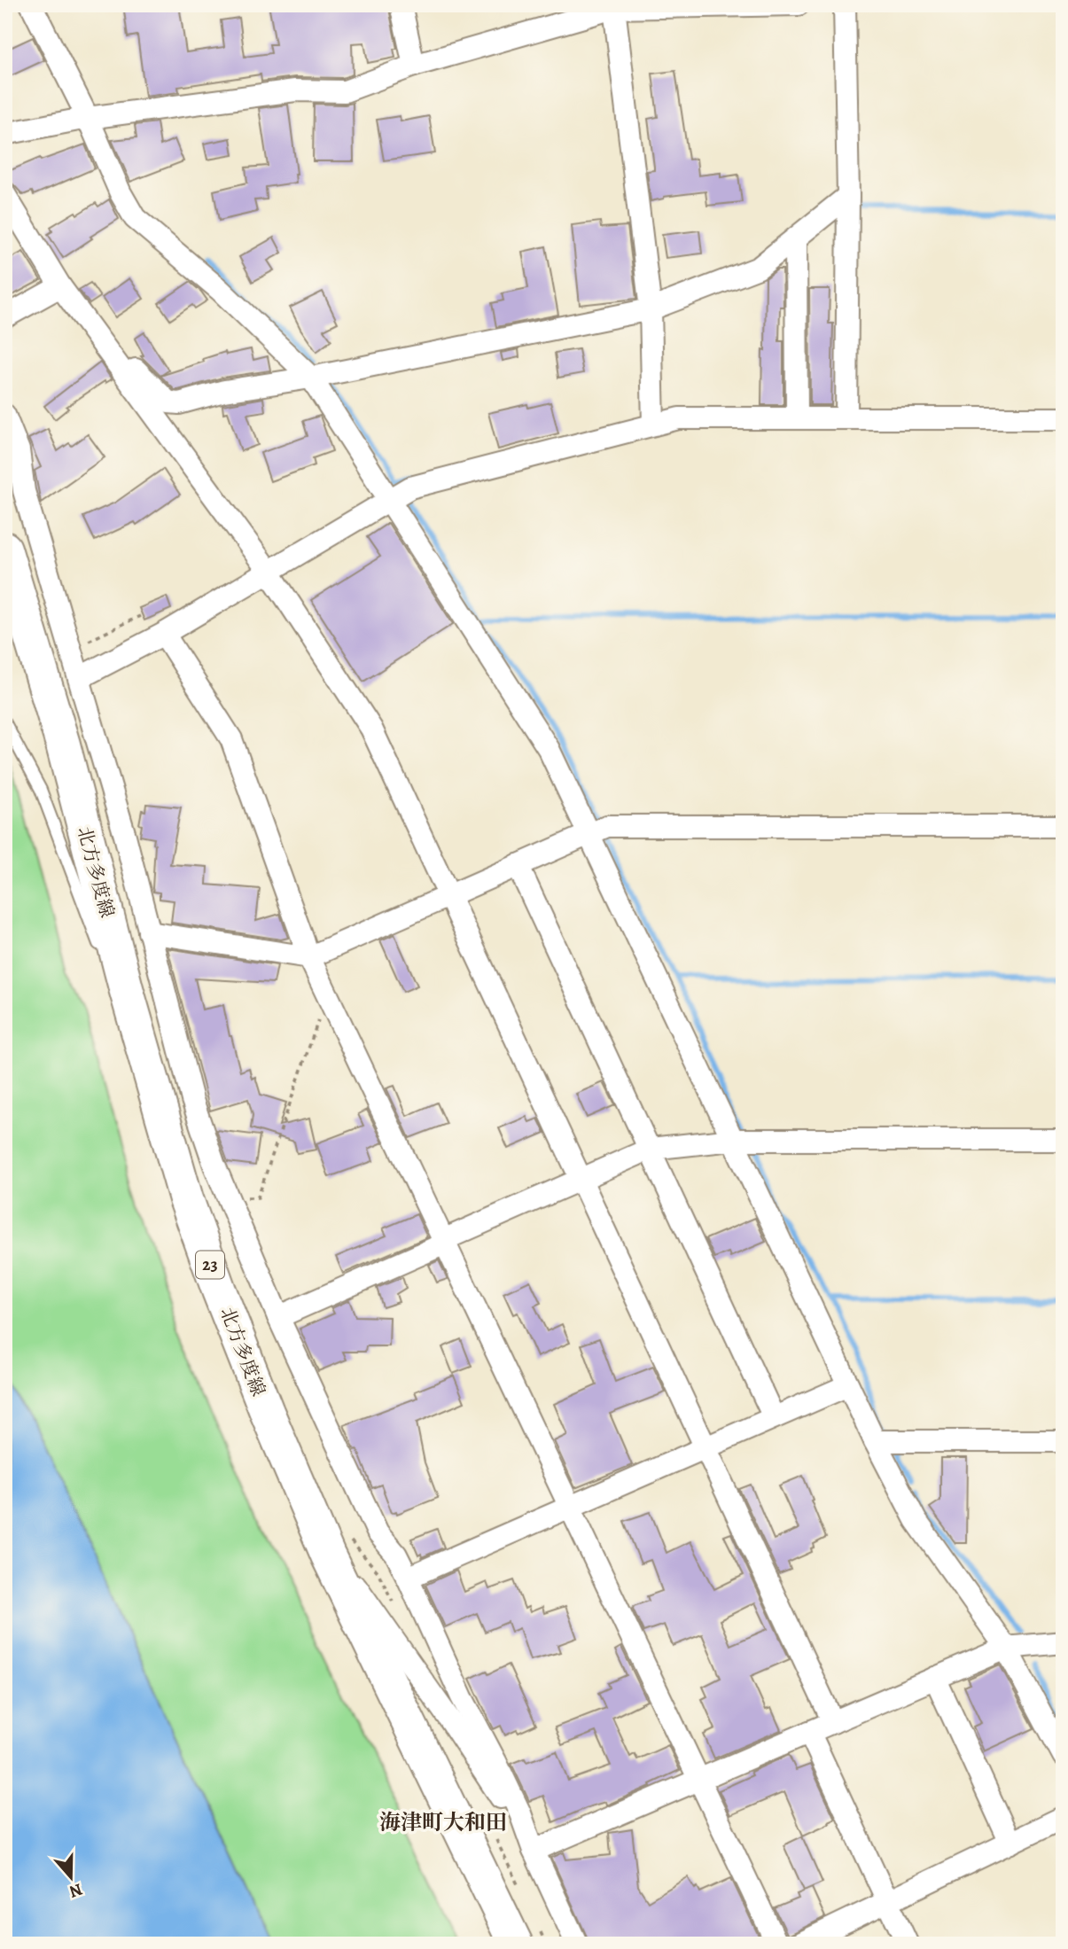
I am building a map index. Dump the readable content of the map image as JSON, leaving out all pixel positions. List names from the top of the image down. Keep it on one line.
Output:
{"streets":{"main road":["北方多度線","23"]},"districts":["海津町大和田"],"north":"bottom"}
